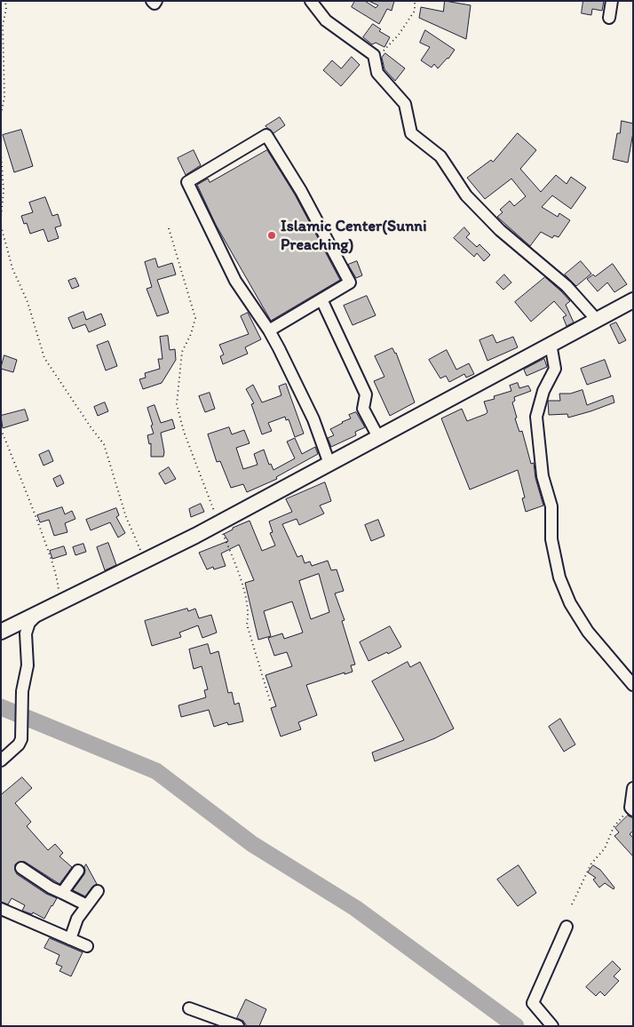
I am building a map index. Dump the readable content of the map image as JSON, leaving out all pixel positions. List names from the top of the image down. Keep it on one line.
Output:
{"places":["Islamic Center(Sunni Preaching)"]}
